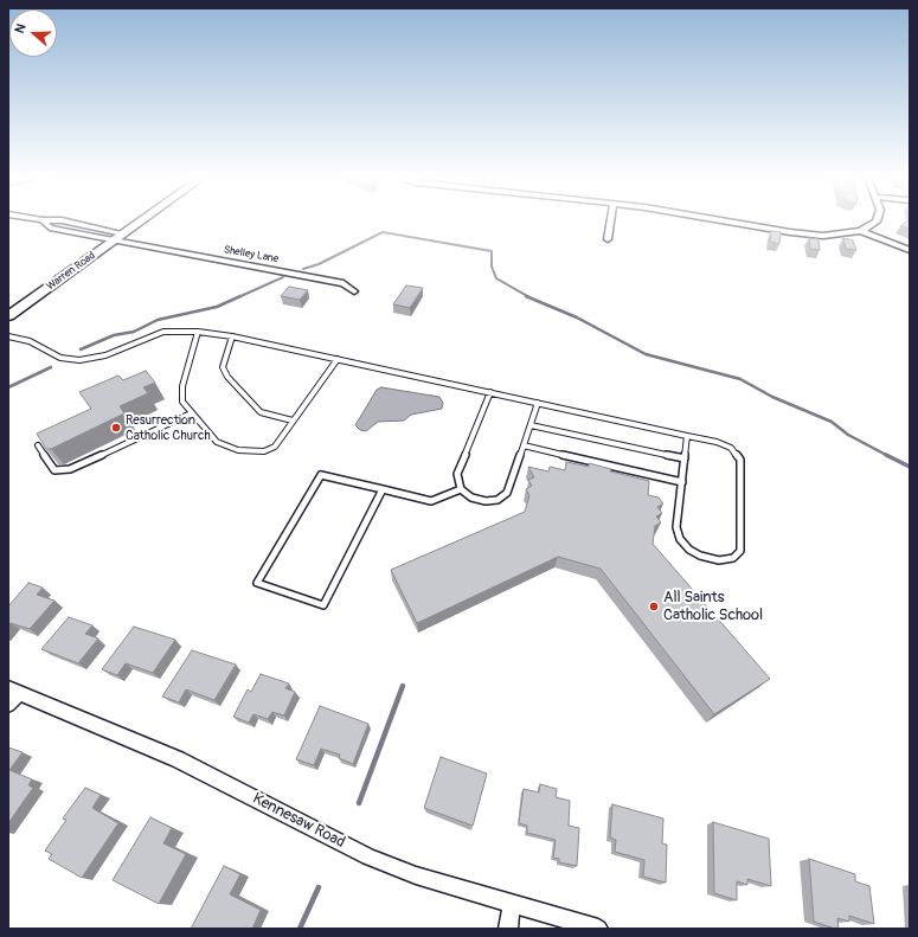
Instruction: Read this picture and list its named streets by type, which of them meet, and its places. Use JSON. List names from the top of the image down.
{
  "streets": {
    "street": ["Shelley Lane", "Warren Road", "Kennesaw Road"]
  },
  "crossings": [
    ["Shelley Lane", "Warren Road"]
  ],
  "places": ["Resurrection Catholic Church", "All Saints Catholic School"],
  "north": "left"
}
